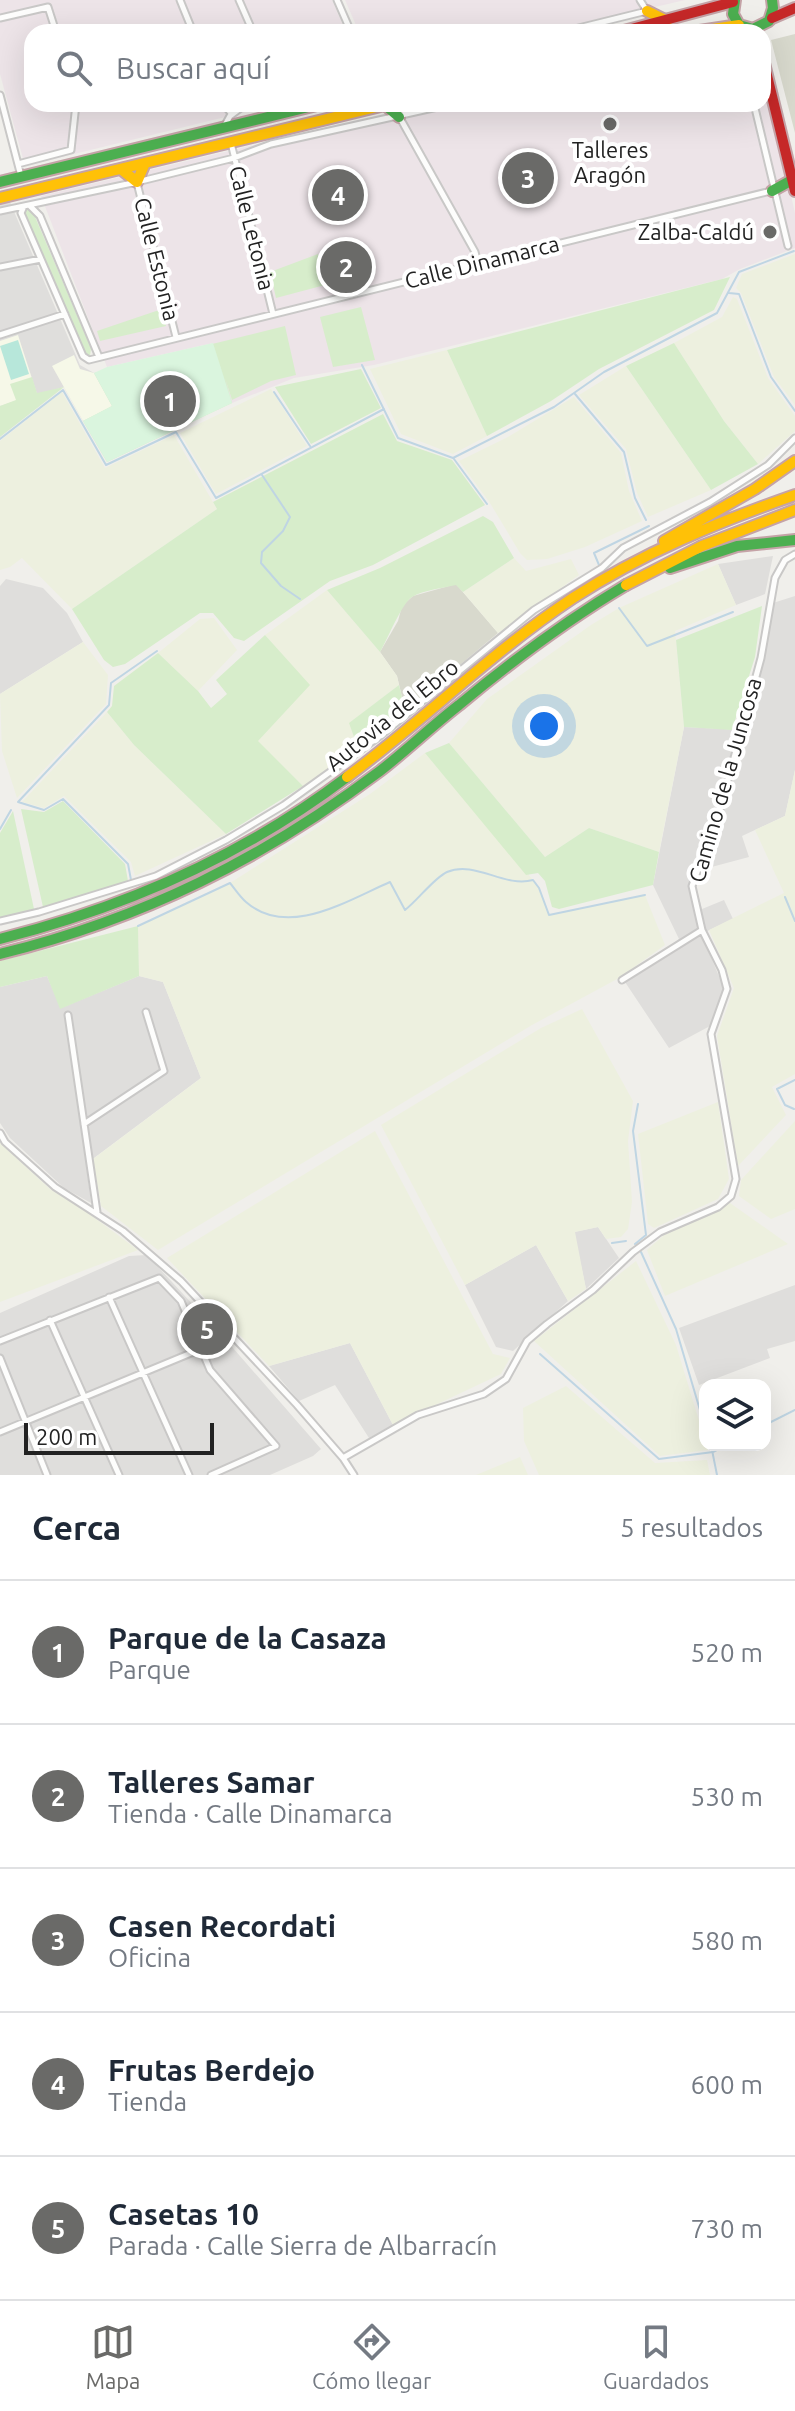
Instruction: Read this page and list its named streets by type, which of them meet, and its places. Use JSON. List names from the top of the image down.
{
  "streets": {
    "highway": ["Autovía del Ebro"],
    "street": [
      "Calle Letonia",
      "Calle Estonia",
      "Calle Dinamarca",
      "Camino de la Juncosa"
    ]
  },
  "crossings": [
    ["Calle Letonia", "Calle Dinamarca"],
    ["Calle Estonia", "Calle Dinamarca"]
  ],
  "places": ["Talleres Aragón", "Zalba-Caldú"],
  "scale_bar": "200 m",
  "page": {
    "search": "Buscar aquí",
    "pins": [
      "3",
      "4",
      "2",
      "1",
      "5"
    ],
    "scale": "200 m",
    "heading": ["Cerca", "5 resultados"],
    "list": [
      {
        "mark": "1",
        "name": "Parque de la Casaza",
        "note": "Parque",
        "value": "520 m"
      },
      {
        "mark": "2",
        "name": "Talleres Samar",
        "note": "Tienda · Calle Dinamarca",
        "value": "530 m"
      },
      {
        "mark": "3",
        "name": "Casen Recordati",
        "note": "Oficina",
        "value": "580 m"
      },
      {
        "mark": "4",
        "name": "Frutas Berdejo",
        "note": "Tienda",
        "value": "600 m"
      },
      {
        "mark": "5",
        "name": "Casetas 10",
        "note": "Parada · Calle Sierra de Albarracín",
        "value": "730 m"
      }
    ],
    "nav": ["Mapa", "Cómo llegar", "Guardados"]
  }
}
